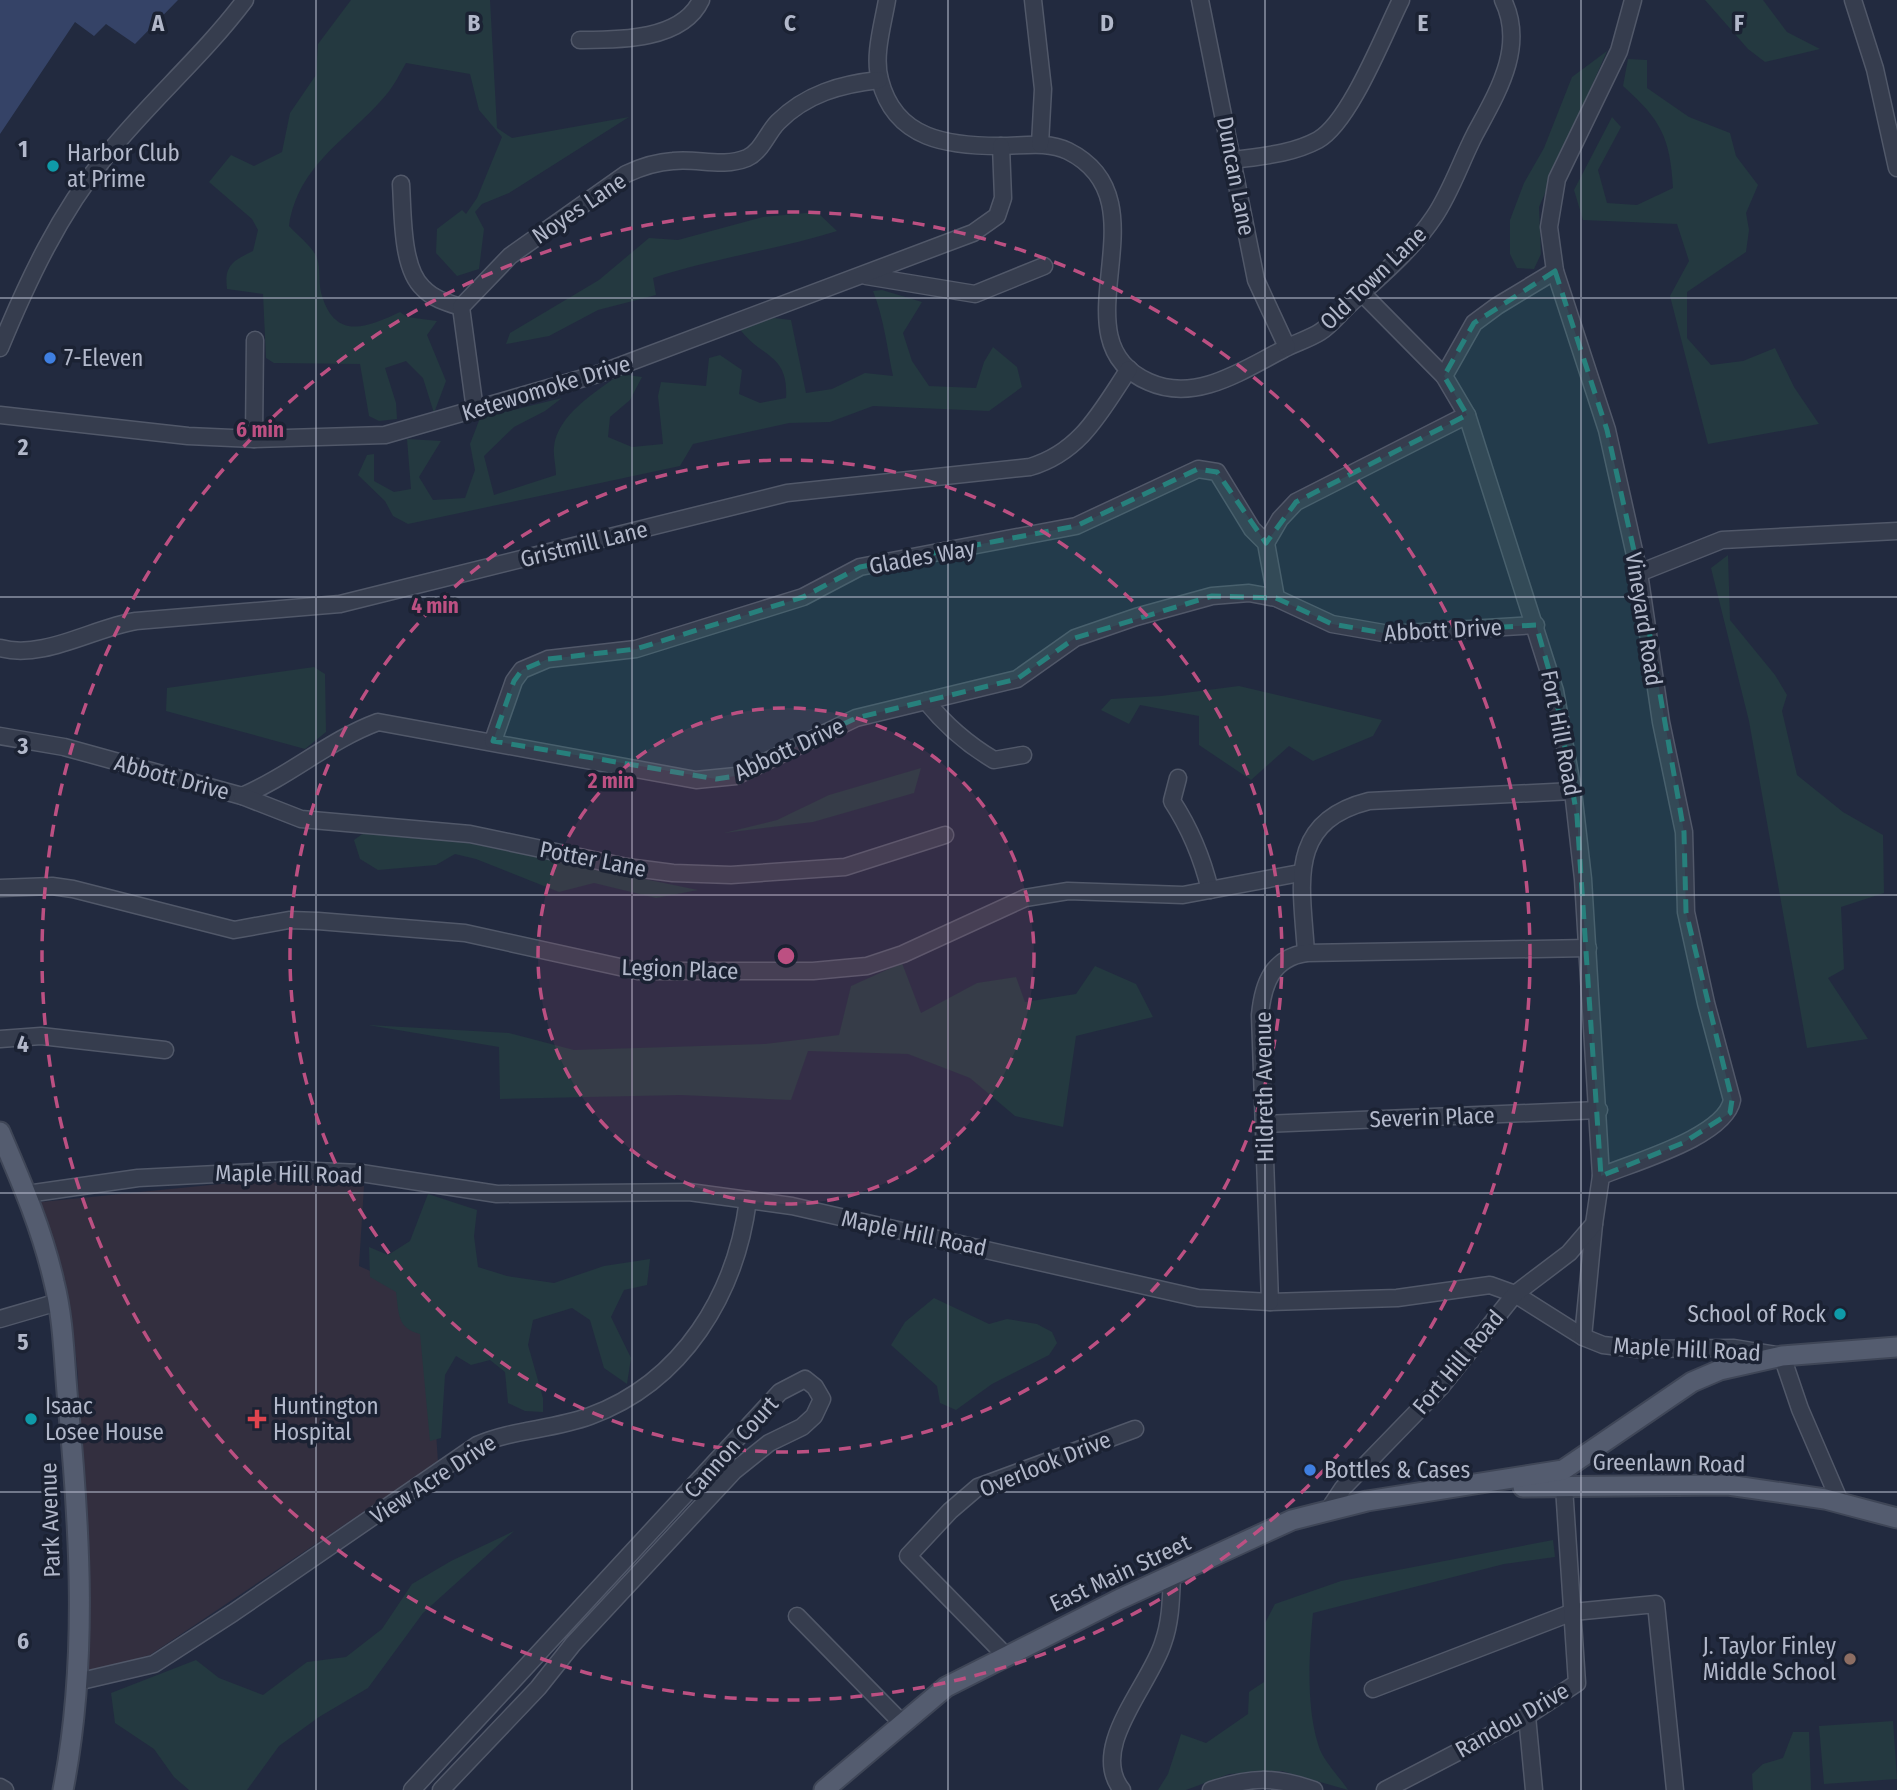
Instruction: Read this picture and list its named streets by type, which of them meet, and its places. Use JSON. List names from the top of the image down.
{
  "streets": {
    "main road": ["Greenlawn Road", "Park Avenue", "East Main Street"],
    "street": [
      "Duncan Lane",
      "Noyes Lane",
      "Old Town Lane",
      "Ketewomoke Drive",
      "Gristmill Lane",
      "Glades Way",
      "Vineyard Road",
      "Abbott Drive",
      "Fort Hill Road",
      "Potter Lane",
      "Legion Place",
      "Hildreth Avenue",
      "Severin Place",
      "Maple Hill Road",
      "Cannon Court",
      "Overlook Drive",
      "View Acre Drive",
      "Randou Drive"
    ]
  },
  "crossings": [
    ["Duncan Lane", "Old Town Lane"],
    ["Old Town Lane", "Gristmill Lane"],
    ["Old Town Lane", "Fort Hill Road"],
    ["Glades Way", "Abbott Drive"],
    ["Vineyard Road", "Fort Hill Road"],
    ["Abbott Drive", "Fort Hill Road"],
    ["Abbott Drive", "Potter Lane"],
    ["Fort Hill Road", "Severin Place"],
    ["Fort Hill Road", "Maple Hill Road"],
    ["Fort Hill Road", "East Main Street"],
    ["Hildreth Avenue", "Severin Place"],
    ["Hildreth Avenue", "Maple Hill Road"],
    ["Maple Hill Road", "View Acre Drive"],
    ["Maple Hill Road", "Park Avenue"],
    ["Maple Hill Road", "East Main Street"],
    ["Greenlawn Road", "East Main Street"],
    ["Greenlawn Road", "Randou Drive"],
    ["Overlook Drive", "East Main Street"],
    ["View Acre Drive", "Park Avenue"],
    ["East Main Street", "Randou Drive"]
  ],
  "places": {
    "other": [
      "Harbor Club at Prime",
      "7-Eleven",
      "School of Rock",
      "Isaac Losee House",
      "Bottles & Cases",
      "J. Taylor Finley Middle School"
    ],
    "health": ["Huntington Hospital"]
  },
  "grid": {
    "columns": [
      "A",
      "B",
      "C",
      "D",
      "E",
      "F"
    ],
    "rows": [
      "1",
      "2",
      "3",
      "4",
      "5",
      "6"
    ]
  },
  "rings": ["6 min", "4 min", "2 min"]
}
